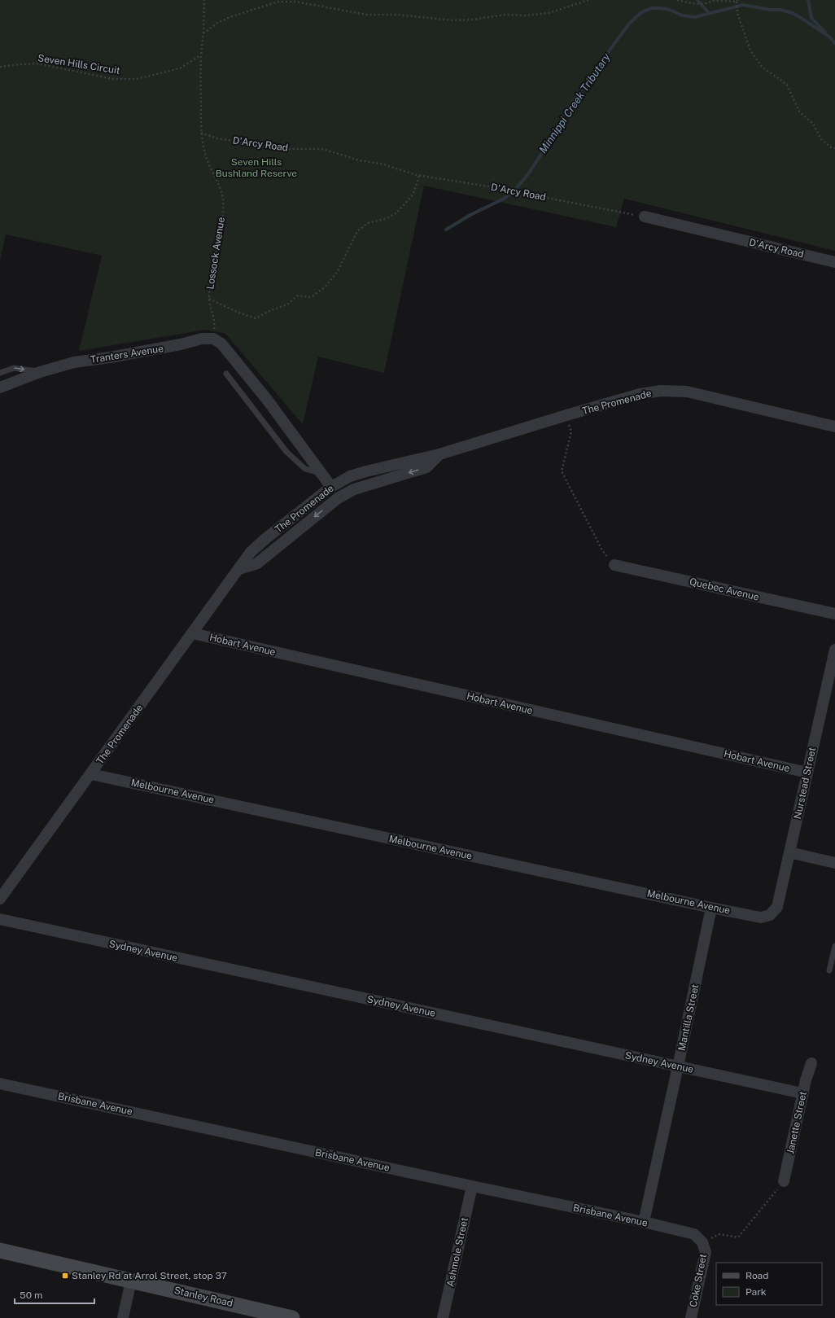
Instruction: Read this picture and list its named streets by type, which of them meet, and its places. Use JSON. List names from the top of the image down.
{
  "streets": {
    "main road": ["Stanley Road"],
    "street": [
      "D'Arcy Road",
      "Tranters Avenue",
      "The Promenade",
      "Quebec Avenue",
      "Hobart Avenue",
      "Nurstead Street",
      "Melbourne Avenue",
      "Sydney Avenue",
      "Mantilla Street",
      "Brisbane Avenue",
      "Janette Street",
      "Ashmole Street",
      "Coke Street"
    ],
    "path": ["Seven Hills Circuit", "Lossock Avenue"]
  },
  "crossings": [
    ["Seven Hills Circuit", "Lossock Avenue"],
    ["D'Arcy Road", "Lossock Avenue"],
    ["Lossock Avenue", "Tranters Avenue"],
    ["The Promenade", "Hobart Avenue"],
    ["The Promenade", "Melbourne Avenue"],
    ["Hobart Avenue", "Nurstead Street"],
    ["Nurstead Street", "Melbourne Avenue"],
    ["Melbourne Avenue", "Mantilla Street"],
    ["Sydney Avenue", "Mantilla Street"],
    ["Sydney Avenue", "Janette Street"],
    ["Mantilla Street", "Brisbane Avenue"],
    ["Brisbane Avenue", "Ashmole Street"],
    ["Brisbane Avenue", "Coke Street"]
  ],
  "water": ["Minnippi Creek Tributary"],
  "parks": ["Seven Hills Bushland Reserve"],
  "places": {
    "transit": ["Stanley Rd at Arrol Street, stop 37"]
  },
  "legend": ["Road", "Park"],
  "scale_bar": "50 m"
}
